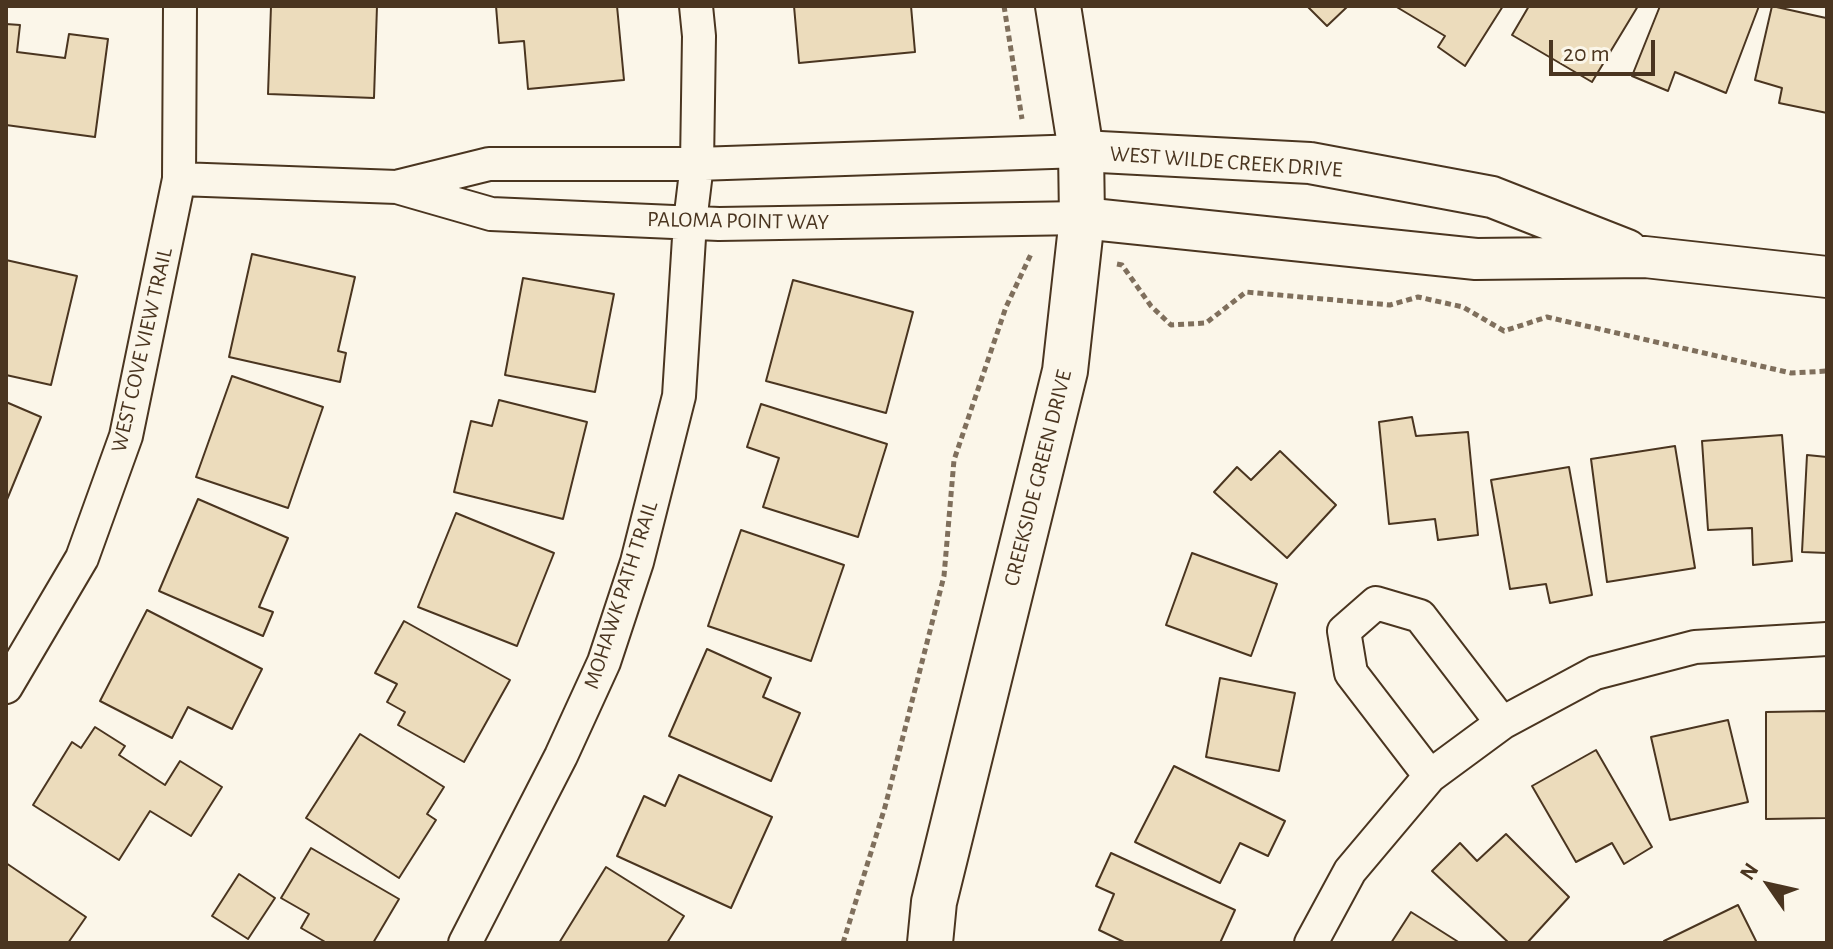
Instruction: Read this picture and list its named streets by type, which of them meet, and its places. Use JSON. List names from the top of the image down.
{
  "streets": {
    "main road": ["CREEKSIDE GREEN DRIVE"],
    "street": [
      "WEST WILDE CREEK DRIVE",
      "PALOMA POINT WAY",
      "WEST COVE VIEW TRAIL",
      "MOHAWK PATH TRAIL"
    ]
  },
  "crossings": [
    ["WEST WILDE CREEK DRIVE", "PALOMA POINT WAY"],
    ["WEST WILDE CREEK DRIVE", "CREEKSIDE GREEN DRIVE"],
    ["PALOMA POINT WAY", "WEST COVE VIEW TRAIL"],
    ["PALOMA POINT WAY", "CREEKSIDE GREEN DRIVE"],
    ["PALOMA POINT WAY", "MOHAWK PATH TRAIL"]
  ],
  "scale_bar": "20 m",
  "north": "top left"
}
